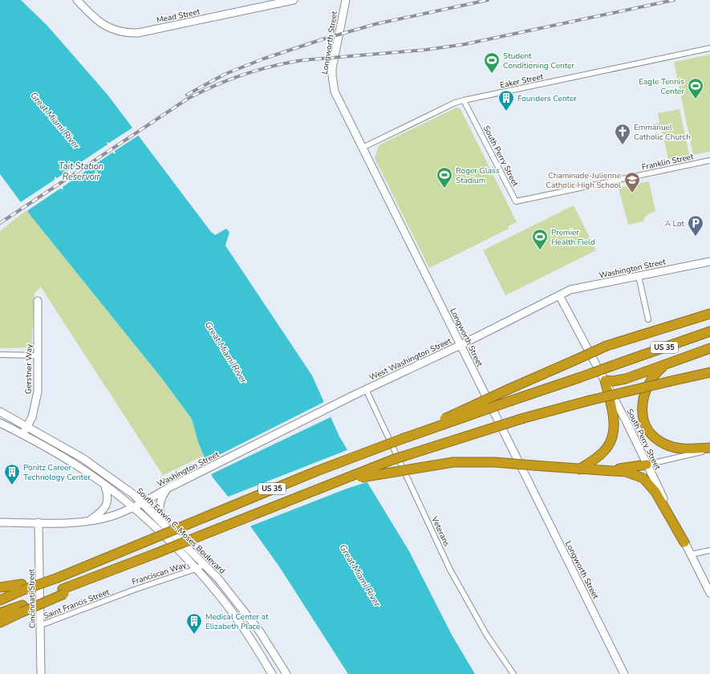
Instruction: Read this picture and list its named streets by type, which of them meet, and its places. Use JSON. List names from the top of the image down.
{
  "streets": {
    "highway": ["US 35"],
    "street": [
      "Mead Street",
      "Longworth Street",
      "Eaker Street",
      "South Perry Street",
      "Franklin Street",
      "Washington Street",
      "West Washington Street",
      "Gerstner Way",
      "South Edwin C. Moses Boulevard",
      "Veterans",
      "Franciscan Way",
      "Cincinnati Street",
      "Saint Francis Street"
    ]
  },
  "crossings": [
    ["Longworth Street", "Eaker Street"],
    ["Longworth Street", "West Washington Street"],
    ["Eaker Street", "South Perry Street"],
    ["South Perry Street", "Franklin Street"],
    ["South Perry Street", "Washington Street"],
    ["South Perry Street", "West Washington Street"],
    ["Washington Street", "West Washington Street"],
    ["Washington Street", "South Edwin C. Moses Boulevard"],
    ["Washington Street", "Cincinnati Street"],
    ["West Washington Street", "Veterans"],
    ["Gerstner Way", "South Edwin C. Moses Boulevard"],
    ["South Edwin C. Moses Boulevard", "Franciscan Way"],
    ["Franciscan Way", "Saint Francis Street"],
    ["Cincinnati Street", "Saint Francis Street"]
  ],
  "water": ["Great Miami River", "Tait Station Reservoir"],
  "places": {
    "sports": [
      "Student Conditioning Center",
      "Eagle Tennis Center",
      "Roger Glass Stadium",
      "Premier Health Field"
    ],
    "building": ["Founders Center", "Ponitz Career Technology Center", "Medical Center at Elizabeth Place"],
    "church": ["Emmanuel Catholic Church"],
    "school or university": ["Chaminade-Julienne Catholic High School"],
    "parking": ["A Lot"]
  }
}
